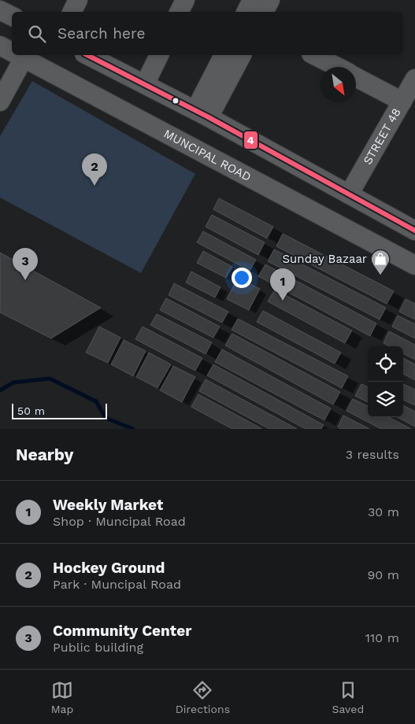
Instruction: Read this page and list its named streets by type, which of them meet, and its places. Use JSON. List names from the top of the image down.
{
  "streets": {
    "street": ["STREET 48", "MUNCIPAL ROAD"]
  },
  "places": {
    "shop": ["Sunday Bazaar"]
  },
  "lines": ["transit line 4"],
  "scale_bar": "50 m",
  "north": "bottom right",
  "page": {
    "search": "Search here",
    "pins": ["2", "3", "1"],
    "scale": "50 m",
    "heading": ["Nearby", "3 results"],
    "list": [
      {
        "mark": "1",
        "name": "Weekly Market",
        "note": "Shop · Muncipal Road",
        "value": "30 m"
      },
      {
        "mark": "2",
        "name": "Hockey Ground",
        "note": "Park · Muncipal Road",
        "value": "90 m"
      },
      {
        "mark": "3",
        "name": "Community Center",
        "note": "Public building",
        "value": "110 m"
      }
    ],
    "nav": ["Map", "Directions", "Saved"]
  }
}
